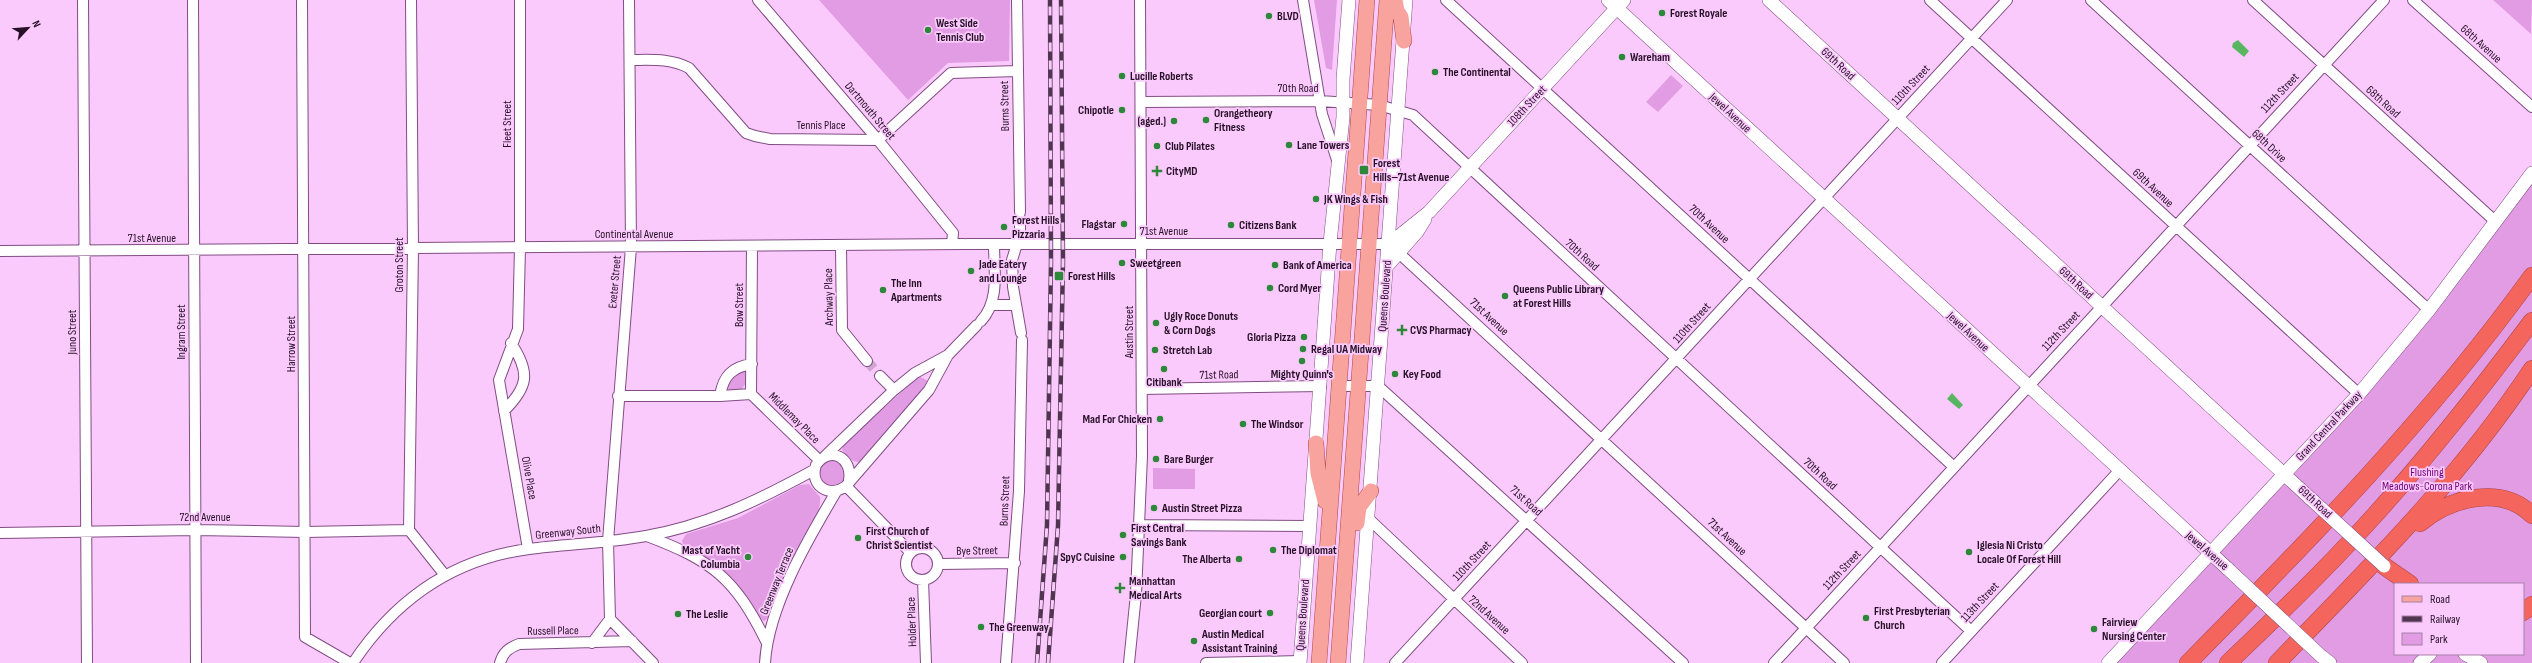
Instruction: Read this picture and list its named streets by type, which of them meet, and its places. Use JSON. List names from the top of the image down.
{
  "streets": {
    "main road": ["Queens Boulevard"],
    "street": [
      "68th Avenue",
      "69th Road",
      "110th Street",
      "70th Road",
      "112th Street",
      "68th Road",
      "Burns Street",
      "108th Street",
      "Dartmouth Street",
      "Jewel Avenue",
      "Fleet Street",
      "Tennis Place",
      "68th Drive",
      "69th Avenue",
      "70th Avenue",
      "71st Avenue",
      "Continental Avenue",
      "Groton Street",
      "Exeter Street",
      "Archway Place",
      "Bow Street",
      "Juno Street",
      "Ingram Street",
      "Austin Street",
      "Harrow Street",
      "71st Road",
      "Middlemay Place",
      "Grand Central Parkway",
      "Olive Place",
      "72nd Avenue",
      "Greenway South",
      "Bye Street",
      "Greenway Terrace",
      "113th Street",
      "Holder Place",
      "Russell Place"
    ]
  },
  "crossings": [
    ["69th Road", "110th Street"],
    ["69th Road", "112th Street"],
    ["69th Road", "Grand Central Parkway"],
    ["110th Street", "70th Road"],
    ["110th Street", "Jewel Avenue"],
    ["110th Street", "69th Avenue"],
    ["110th Street", "70th Avenue"],
    ["110th Street", "71st Avenue"],
    ["110th Street", "71st Road"],
    ["110th Street", "72nd Avenue"],
    ["70th Road", "112th Street"],
    ["70th Road", "108th Street"],
    ["70th Road", "Queens Boulevard"],
    ["70th Road", "Austin Street"],
    ["70th Road", "113th Street"],
    ["112th Street", "68th Road"],
    ["112th Street", "Jewel Avenue"],
    ["112th Street", "68th Drive"],
    ["112th Street", "69th Avenue"],
    ["112th Street", "70th Avenue"],
    ["112th Street", "71st Avenue"],
    ["68th Road", "Grand Central Parkway"],
    ["Burns Street", "71st Avenue"],
    ["Burns Street", "Bye Street"],
    ["108th Street", "Jewel Avenue"],
    ["108th Street", "70th Avenue"],
    ["108th Street", "71st Avenue"],
    ["108th Street", "Queens Boulevard"],
    ["Dartmouth Street", "Tennis Place"],
    ["Dartmouth Street", "Continental Avenue"],
    ["Jewel Avenue", "Grand Central Parkway"],
    ["Jewel Avenue", "113th Street"],
    ["Fleet Street", "Continental Avenue"],
    ["Fleet Street", "Olive Place"],
    ["Tennis Place", "Exeter Street"],
    ["68th Drive", "Grand Central Parkway"],
    ["69th Avenue", "Grand Central Parkway"],
    ["71st Avenue", "Continental Avenue"],
    ["71st Avenue", "Queens Boulevard"],
    ["71st Avenue", "Juno Street"],
    ["71st Avenue", "Ingram Street"],
    ["71st Avenue", "Austin Street"],
    ["71st Avenue", "Harrow Street"],
    ["Continental Avenue", "Groton Street"],
    ["Continental Avenue", "Exeter Street"],
    ["Continental Avenue", "Archway Place"],
    ["Continental Avenue", "Bow Street"],
    ["Continental Avenue", "Harrow Street"],
    ["Continental Avenue", "Olive Place"],
    ["Groton Street", "72nd Avenue"],
    ["Exeter Street", "Greenway South"],
    ["Queens Boulevard", "71st Road"],
    ["Queens Boulevard", "72nd Avenue"],
    ["Bow Street", "Middlemay Place"],
    ["Juno Street", "72nd Avenue"],
    ["Ingram Street", "72nd Avenue"],
    ["Austin Street", "71st Road"],
    ["Harrow Street", "72nd Avenue"],
    ["Middlemay Place", "Greenway South"],
    ["Middlemay Place", "Greenway Terrace"],
    ["Olive Place", "Greenway South"],
    ["Greenway South", "Greenway Terrace"],
    ["Bye Street", "Holder Place"]
  ],
  "parks": ["Flushing Meadows-Corona Park"],
  "places": {
    "other": [
      "Forest Royale",
      "BLVD",
      "West Side Tennis Club",
      "Wareham",
      "The Continental",
      "Lucille Roberts",
      "Chipotle",
      "Orangetheory Fitness",
      "(aged.)",
      "Lane Towers",
      "Club Pilates",
      "JK Wings & Fish",
      "Flagstar",
      "Citizens Bank",
      "Forest Hills Pizzaria",
      "Sweetgreen",
      "Bank of America",
      "Jade Eatery and Lounge",
      "Cord Myer",
      "The Inn Apartments",
      "Queens Public Library at Forest Hills",
      "Ugly Roce Donuts & Corn Dogs",
      "Gloria Pizza",
      "Regal UA Midway",
      "Stretch Lab",
      "Mighty Quinn's",
      "Citibank",
      "Key Food",
      "Mad For Chicken",
      "The Windsor",
      "Bare Burger",
      "Austin Street Pizza",
      "First Central Savings Bank",
      "First Church of Christ Scientist",
      "The Diplomat",
      "Iglesia Ni Cristo Locale Of Forest Hill",
      "Mast of Yacht Columbia",
      "SpyC Cuisine",
      "The Alberta",
      "Georgian court",
      "The Leslie",
      "First Presbyterian Church",
      "The Greenway",
      "Fairview Nursing Center",
      "Austin Medical Assistant Training"
    ],
    "transit": ["Forest Hills–71st Avenue", "Forest Hills"],
    "health": ["CityMD", "CVS Pharmacy", "Manhattan Medical Arts"]
  },
  "legend": ["Road", "Railway", "Park"],
  "north": "top right"
}
